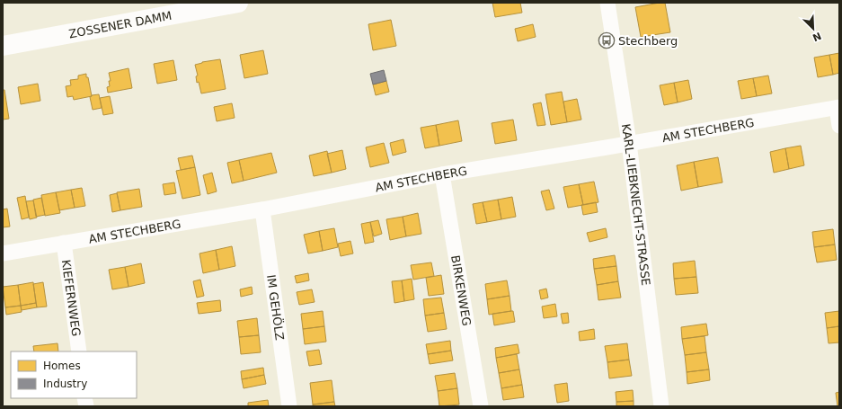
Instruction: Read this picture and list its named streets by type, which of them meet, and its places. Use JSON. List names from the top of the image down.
{
  "streets": {
    "main road": ["ZOSSENER DAMM"],
    "street": [
      "AM STECHBERG",
      "KARL-LIEBKNECHT-STRASSE",
      "BIRKENWEG",
      "KIEFERNWEG",
      "IM GEHÖLZ"
    ]
  },
  "crossings": [
    ["AM STECHBERG", "KARL-LIEBKNECHT-STRASSE"],
    ["AM STECHBERG", "BIRKENWEG"],
    ["AM STECHBERG", "KIEFERNWEG"],
    ["AM STECHBERG", "IM GEHÖLZ"]
  ],
  "places": {
    "bus stop": ["Stechberg"]
  },
  "legend": ["Homes", "Industry"],
  "north": "bottom right"
}
